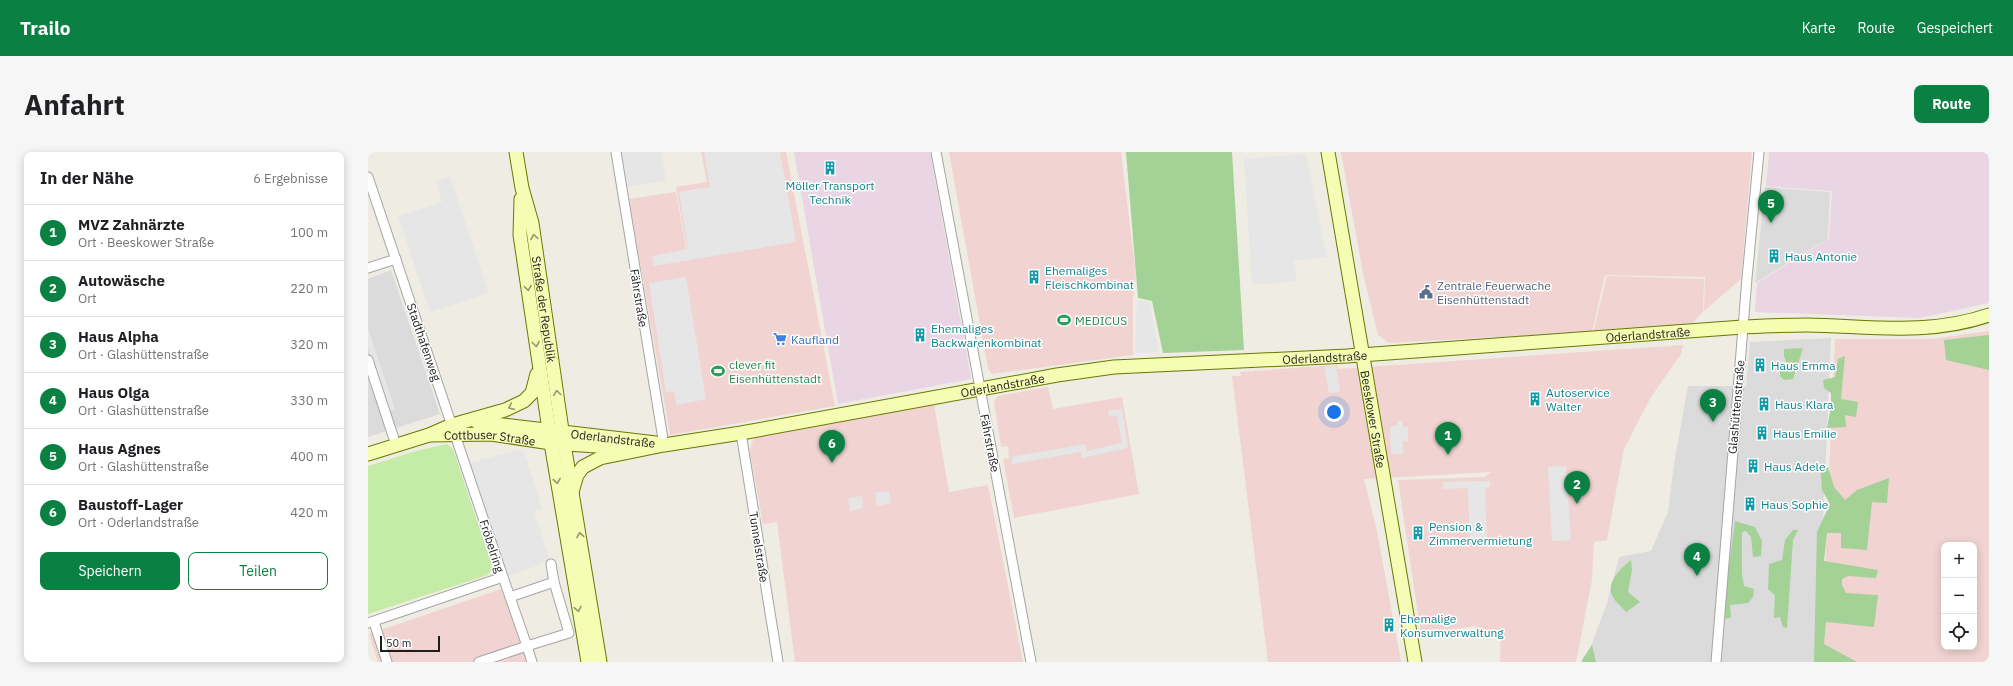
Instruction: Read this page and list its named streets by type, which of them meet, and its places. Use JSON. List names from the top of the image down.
{
  "streets": {
    "street": [
      "Fährstraße",
      "Straße der Republik",
      "Oderlandstraße",
      "Stadthafenweg",
      "Glashüttenstraße",
      "Beeskower Straße",
      "Cottbuser Straße",
      "Fröbelring",
      "Tunnelstraße"
    ]
  },
  "crossings": [
    ["Fährstraße", "Oderlandstraße"],
    ["Straße der Republik", "Oderlandstraße"],
    ["Straße der Republik", "Cottbuser Straße"],
    ["Oderlandstraße", "Glashüttenstraße"],
    ["Oderlandstraße", "Beeskower Straße"],
    ["Oderlandstraße", "Tunnelstraße"],
    ["Stadthafenweg", "Cottbuser Straße"],
    ["Stadthafenweg", "Fröbelring"],
    ["Cottbuser Straße", "Fröbelring"]
  ],
  "places": {
    "building": [
      "Möller Transport Technik",
      "Haus Antonie",
      "Ehemaliges Fleischkombinat",
      "Ehemaliges Backwarenkombinat",
      "Haus Emma",
      "Autoservice Walter",
      "Haus Klara",
      "Haus Emilie",
      "Haus Adele",
      "Haus Sophie",
      "Pension & Zimmervermietung",
      "Ehemalige Konsumverwaltung"
    ],
    "public building": ["Zentrale Feuerwache Eisenhüttenstadt"],
    "sports": ["MEDICUS", "clever fit Eisenhüttenstadt"],
    "supermarket": ["Kaufland"]
  },
  "scale_bar": "50 m",
  "page": {
    "header": "Trailo",
    "nav": ["Karte", "Route", "Gespeichert"],
    "buttons": [
      "Route",
      ["Speichern", "Teilen"]
    ],
    "title": "Anfahrt",
    "heading": ["In der Nähe", "6 Ergebnisse"],
    "pins": [
      "5",
      "3",
      "1",
      "6",
      "2",
      "4"
    ],
    "list": [
      {
        "mark": "1",
        "name": "MVZ Zahnärzte",
        "note": "Ort · Beeskower Straße",
        "value": "100 m"
      },
      {
        "mark": "2",
        "name": "Autowäsche",
        "note": "Ort",
        "value": "220 m"
      },
      {
        "mark": "3",
        "name": "Haus Alpha",
        "note": "Ort · Glashüttenstraße",
        "value": "320 m"
      },
      {
        "mark": "4",
        "name": "Haus Olga",
        "note": "Ort · Glashüttenstraße",
        "value": "330 m"
      },
      {
        "mark": "5",
        "name": "Haus Agnes",
        "note": "Ort · Glashüttenstraße",
        "value": "400 m"
      },
      {
        "mark": "6",
        "name": "Baustoff-Lager",
        "note": "Ort · Oderlandstraße",
        "value": "420 m"
      }
    ],
    "map_buttons": ["+", "−"],
    "scale": "50 m"
  }
}
